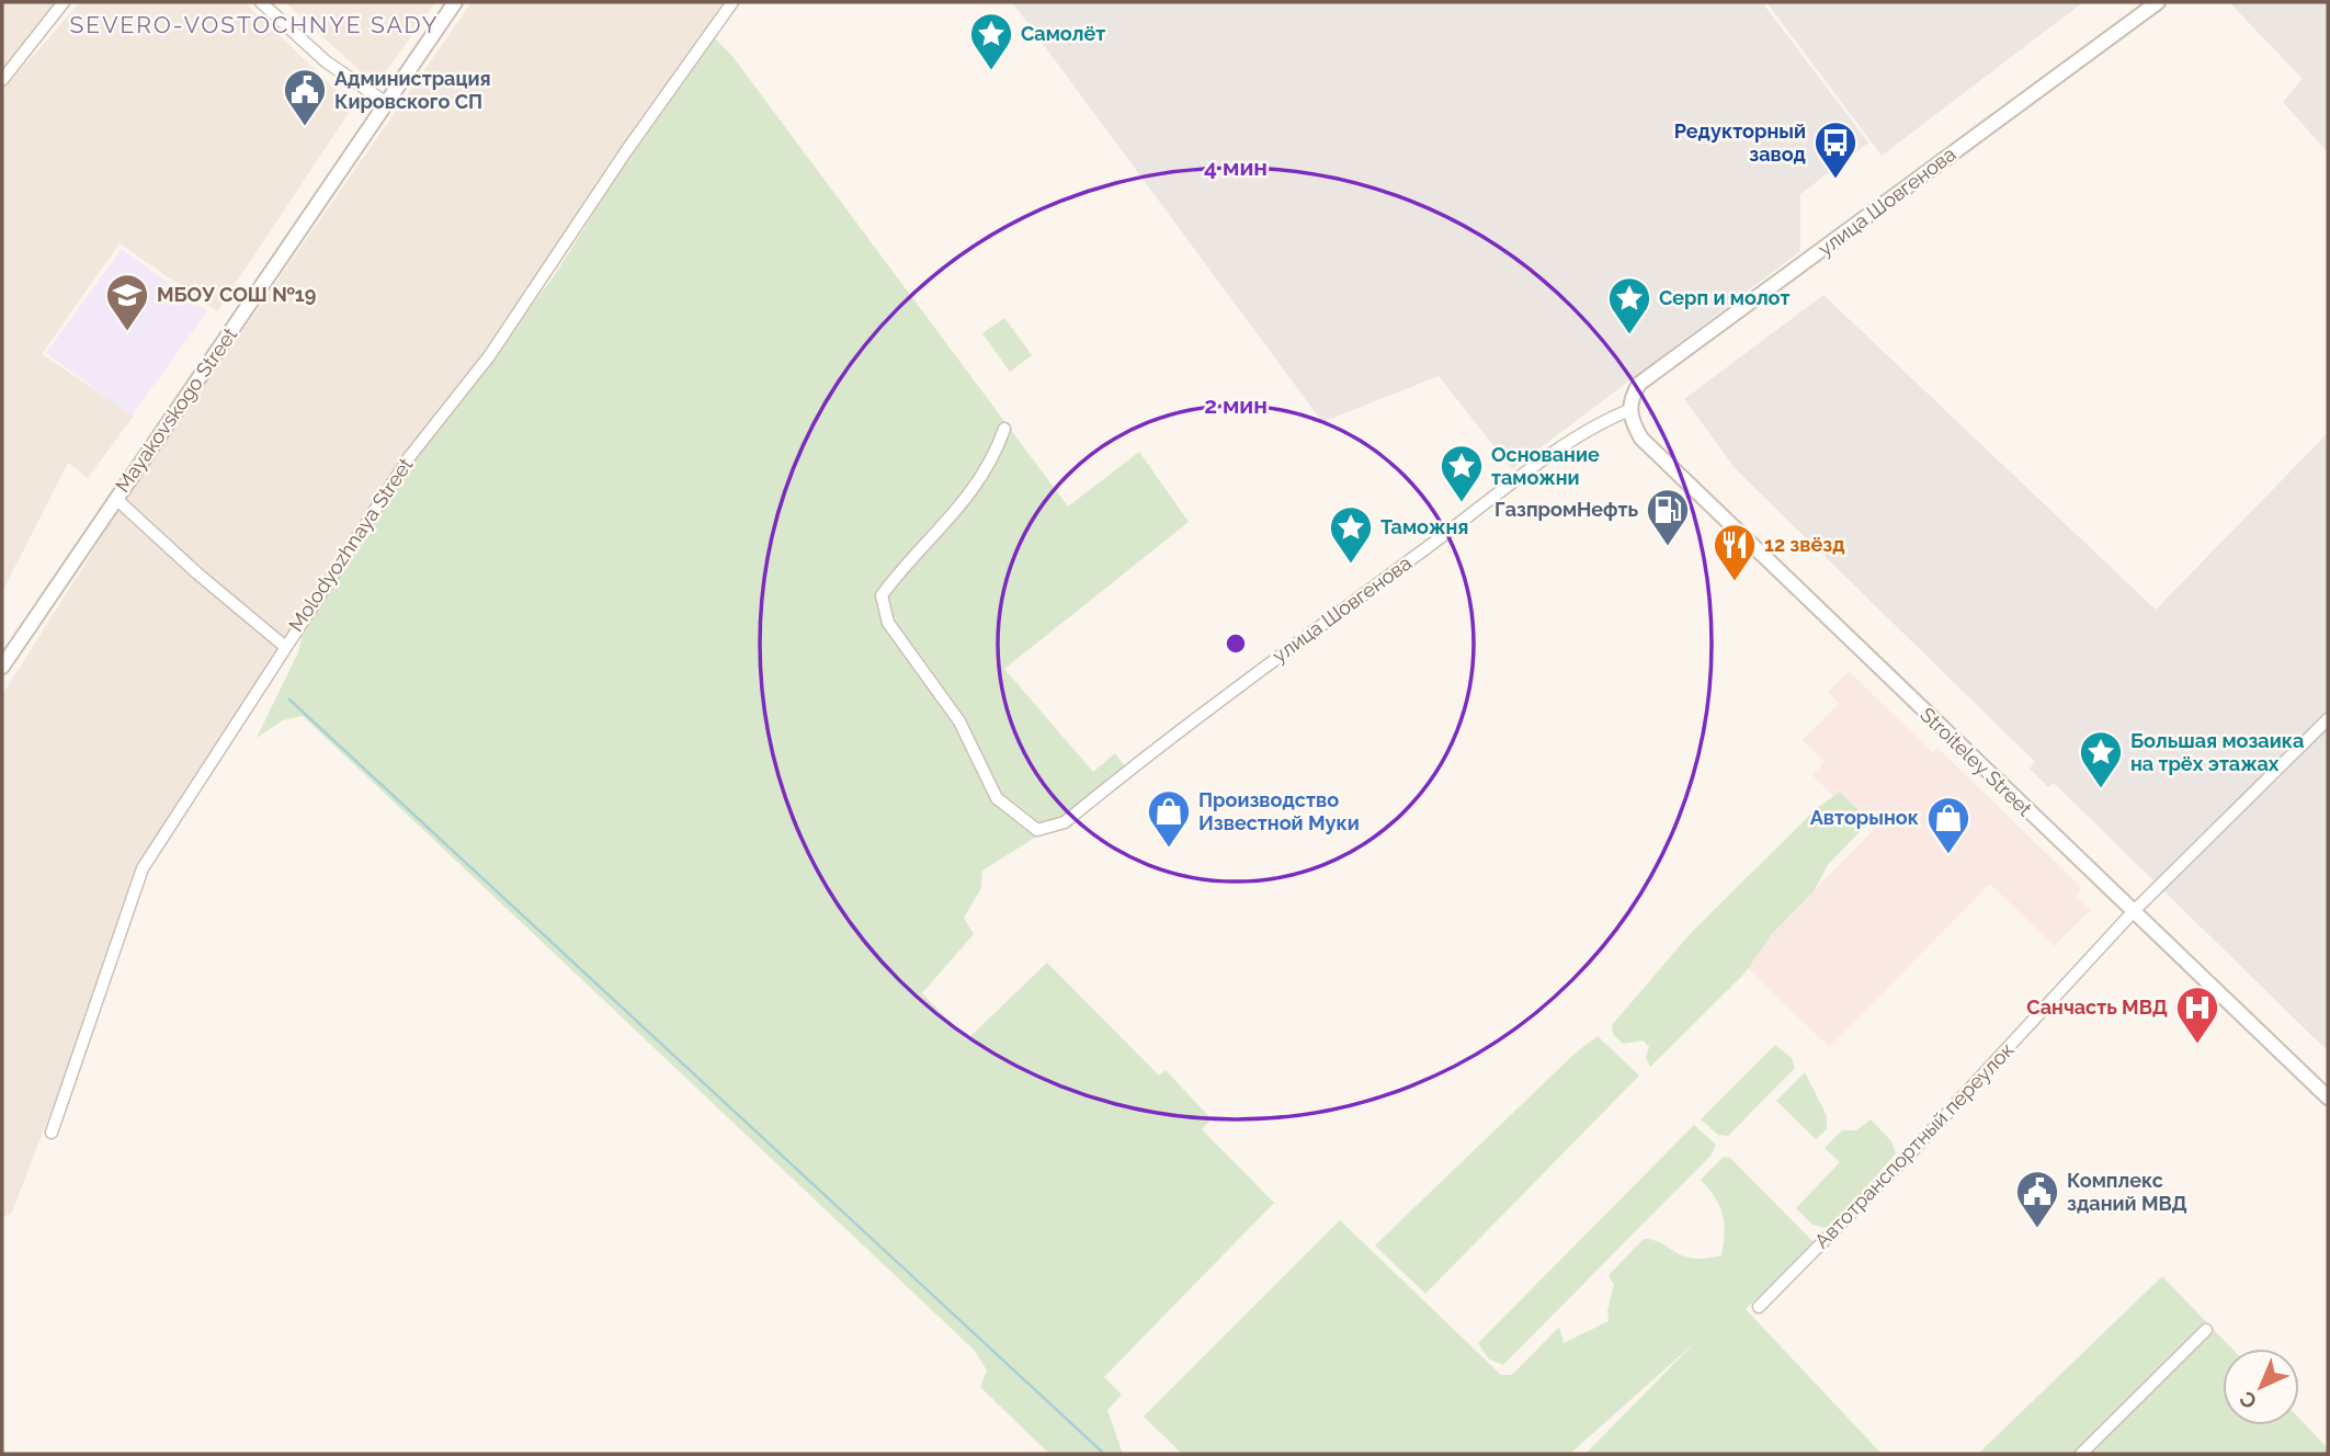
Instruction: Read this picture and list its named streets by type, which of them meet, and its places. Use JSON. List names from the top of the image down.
{
  "streets": {
    "street": [
      "улица Шовгенова",
      "Mayakovskogo Street",
      "Molodyozhnaya Street",
      "Stroiteley Street",
      "Автотранспортный переулок"
    ]
  },
  "crossings": [
    ["улица Шовгенова", "Stroiteley Street"],
    ["Stroiteley Street", "Автотранспортный переулок"]
  ],
  "districts": ["SEVERO-VOSTOCHNYE SADY"],
  "places": {
    "place": [
      "Самолёт",
      "Серп и молот",
      "Основание таможни",
      "Таможня",
      "Большая мозаика на трёх этажах"
    ],
    "public building": ["Администрация Кировского СП", "Комплекс зданий МВД"],
    "bus stop": ["Редукторный завод"],
    "school or university": ["МБОУ СОШ №19"],
    "fuel station": ["ГазпромНефть"],
    "restaurant": ["12 звёзд"],
    "shop": ["Производство Известной Муки", "Авторынок"],
    "hospital": ["Санчасть МВД"]
  },
  "north": "bottom left",
  "rings": ["4 мин", "2 мин"]
}
